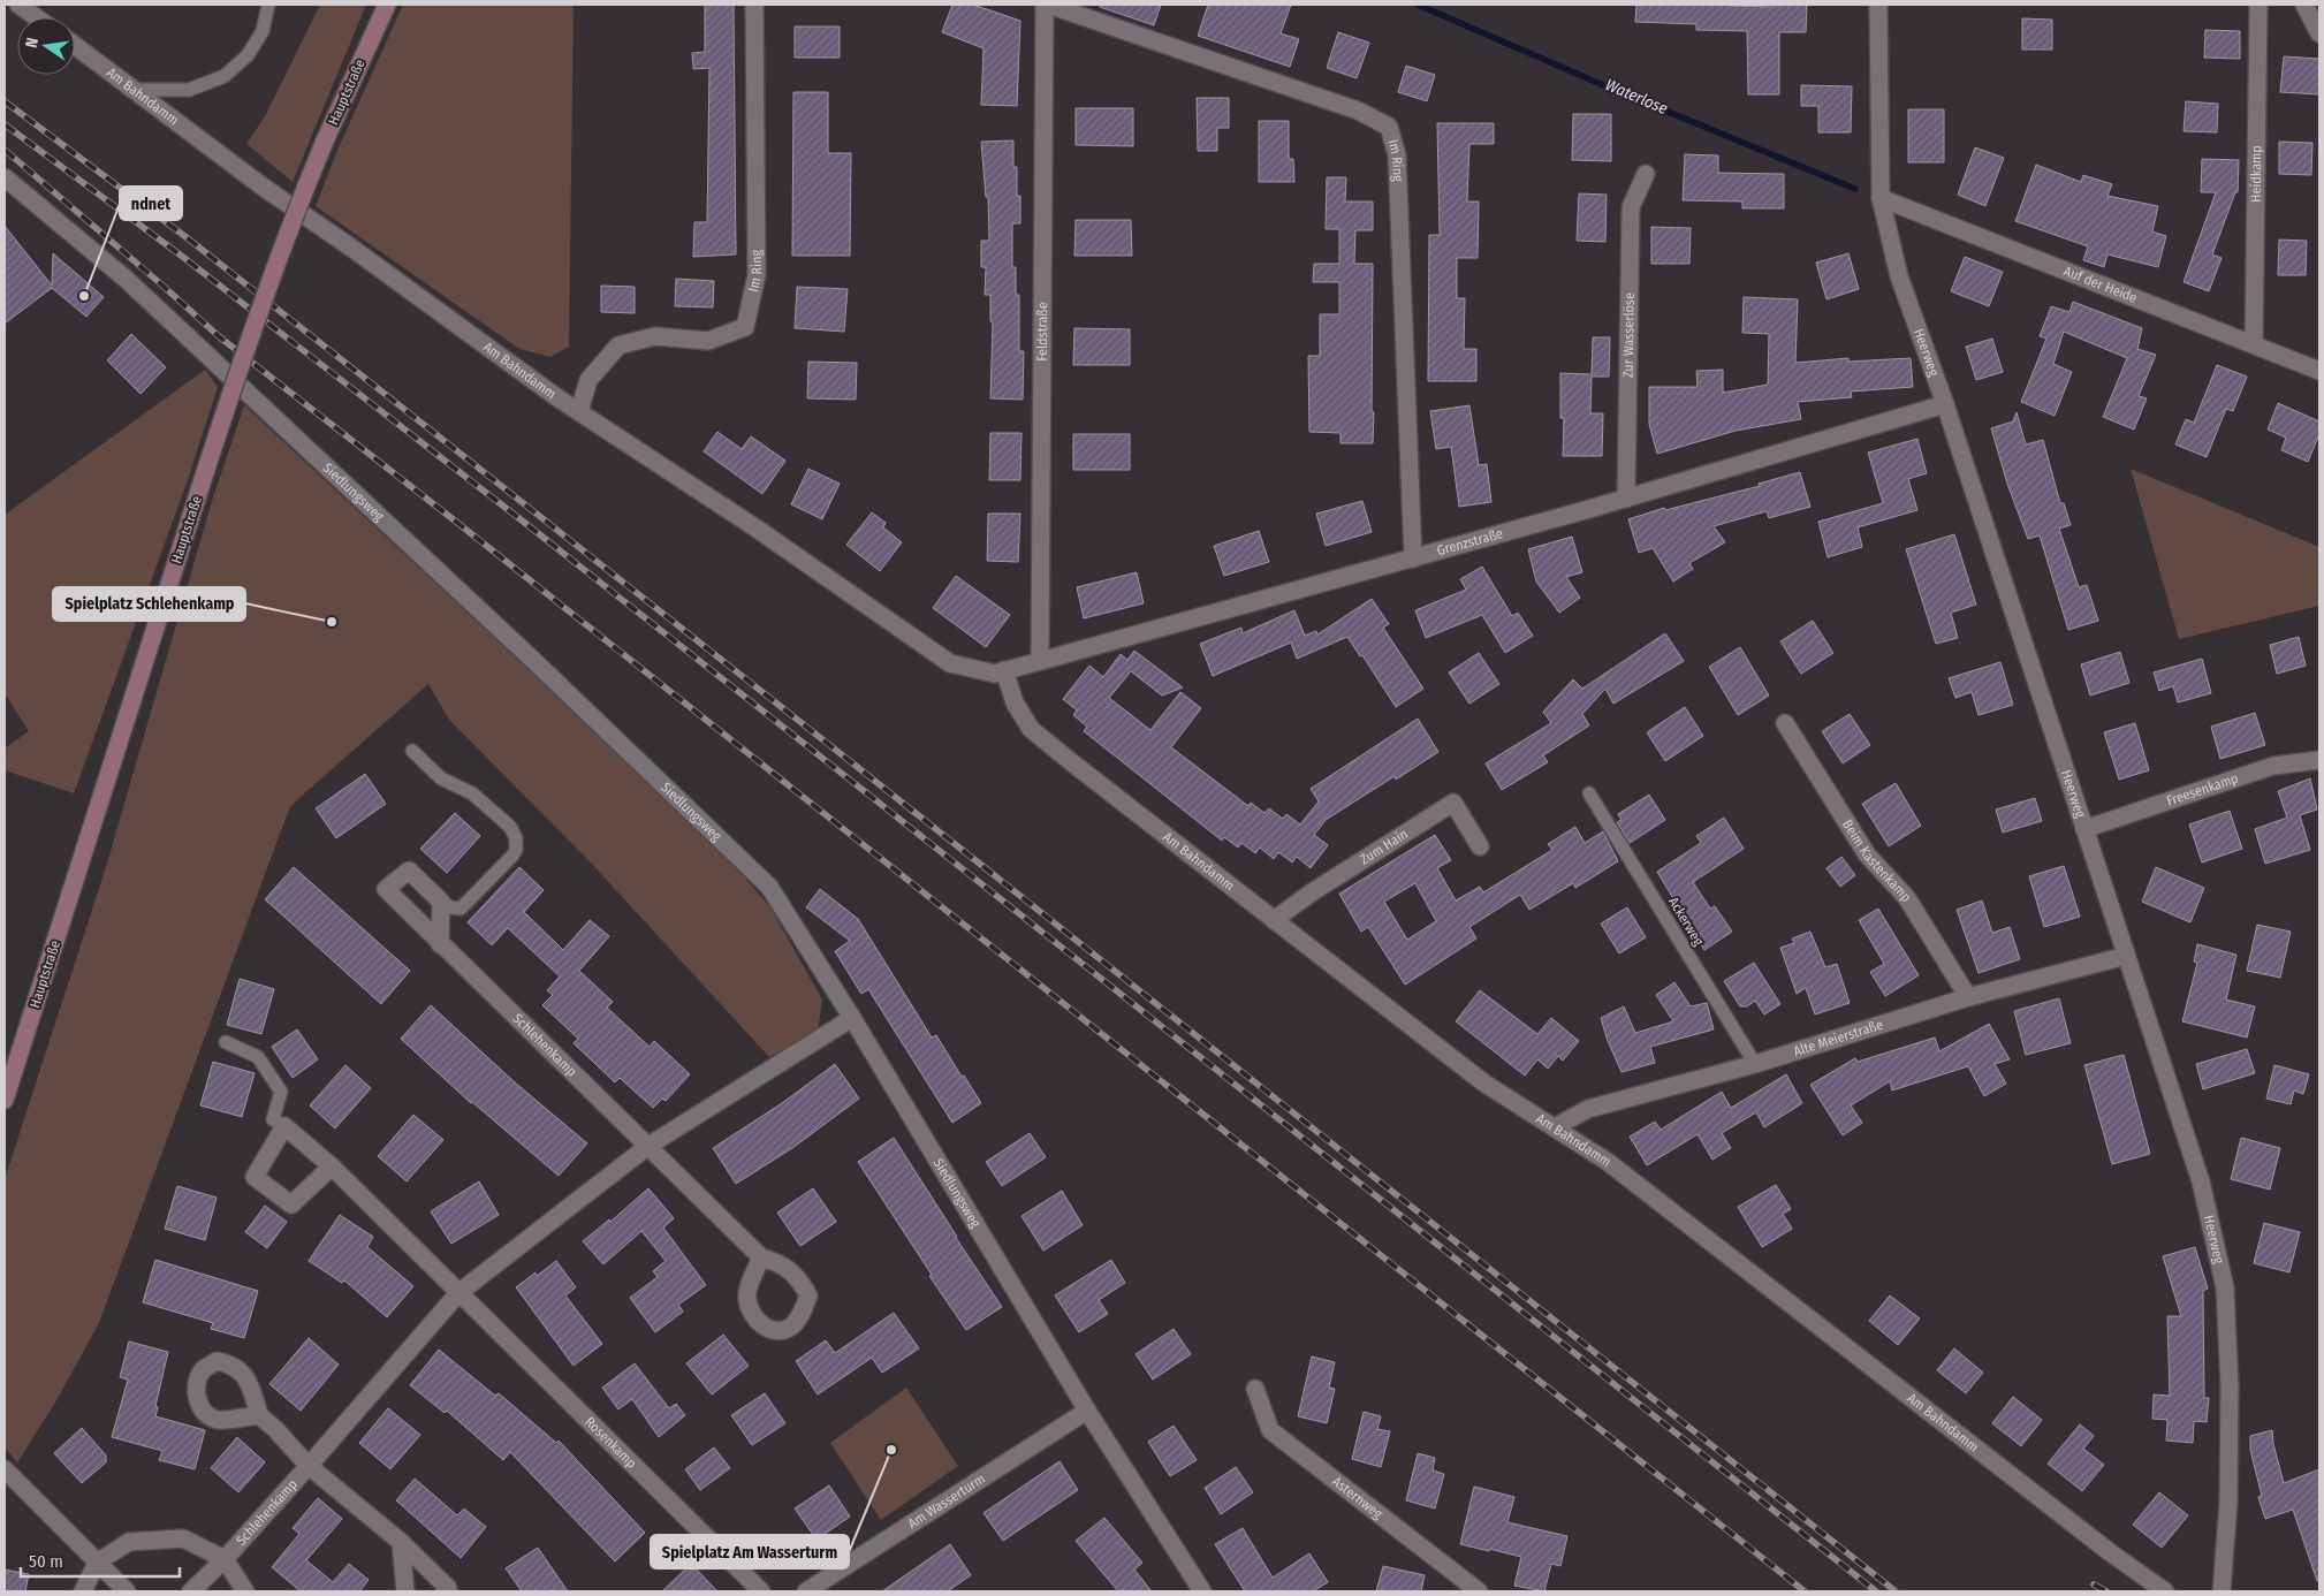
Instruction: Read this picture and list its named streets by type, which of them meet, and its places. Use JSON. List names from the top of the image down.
{
  "streets": {
    "main road": ["Hauptstraße"],
    "street": [
      "Am Bahndamm",
      "Im Ring",
      "Heidkamp",
      "Auf der Heide",
      "Feldstraße",
      "Zur Wasserlöse",
      "Heerweg",
      "Siedlungsweg",
      "Grenzstraße",
      "Freesenkamp",
      "Zum Hain",
      "Beim Kastenkamp",
      "Alte Meierstraße",
      "Schlehenkamp",
      "Rosenkamp",
      "Asternweg",
      "Am Wasserturm"
    ],
    "lane": ["Ackerweg"]
  },
  "crossings": [
    ["Am Bahndamm", "Im Ring"],
    ["Am Bahndamm", "Grenzstraße"],
    ["Am Bahndamm", "Zum Hain"],
    ["Am Bahndamm", "Alte Meierstraße"],
    ["Im Ring", "Feldstraße"],
    ["Im Ring", "Grenzstraße"],
    ["Heidkamp", "Auf der Heide"],
    ["Auf der Heide", "Heerweg"],
    ["Feldstraße", "Grenzstraße"],
    ["Zur Wasserlöse", "Grenzstraße"],
    ["Heerweg", "Grenzstraße"],
    ["Heerweg", "Freesenkamp"],
    ["Heerweg", "Alte Meierstraße"],
    ["Siedlungsweg", "Schlehenkamp"],
    ["Siedlungsweg", "Am Wasserturm"],
    ["Beim Kastenkamp", "Alte Meierstraße"],
    ["Ackerweg", "Alte Meierstraße"],
    ["Schlehenkamp", "Rosenkamp"]
  ],
  "water": ["Waterlose"],
  "places": ["ndnet", "Spielplatz Schlehenkamp", "Spielplatz Am Wasserturm"],
  "scale_bar": "50 m",
  "north": "left"
}
